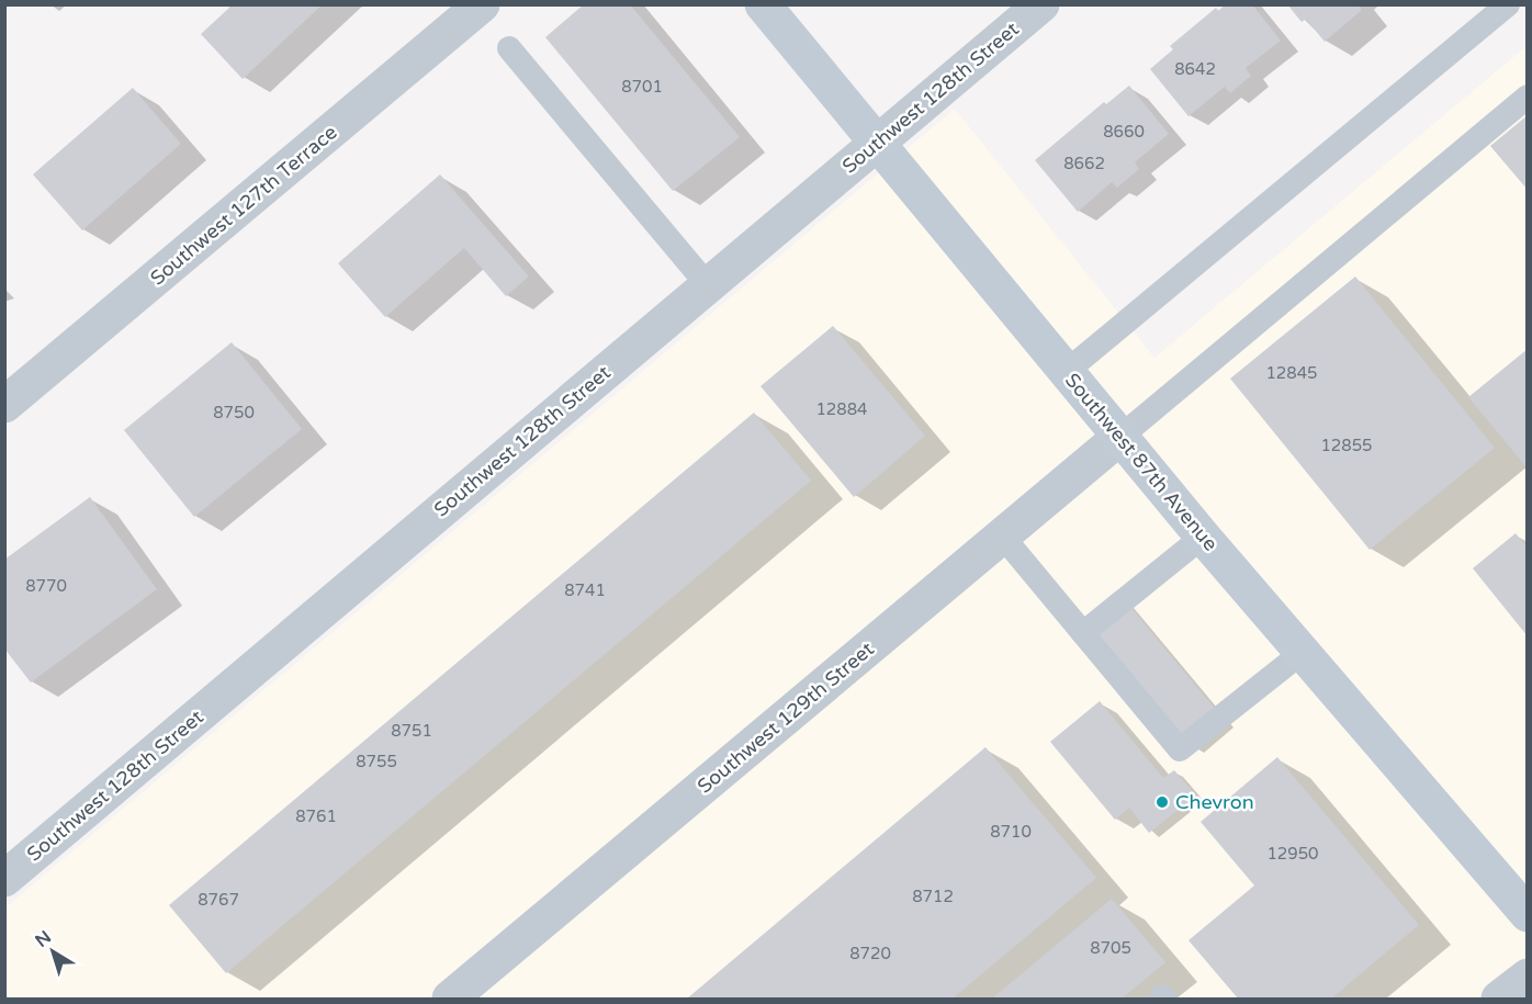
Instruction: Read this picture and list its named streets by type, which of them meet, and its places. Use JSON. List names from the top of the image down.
{
  "streets": {
    "main road": ["Southwest 87th Avenue"],
    "street": ["Southwest 128th Street", "Southwest 127th Terrace", "Southwest 129th Street"]
  },
  "crossings": [
    ["Southwest 128th Street", "Southwest 87th Avenue"],
    ["Southwest 87th Avenue", "Southwest 129th Street"]
  ],
  "places": ["Chevron"],
  "house_numbers": [
    "8642",
    "8701",
    "8660",
    "8662",
    "12845",
    "12884",
    "8750",
    "12855",
    "8770",
    "8741",
    "8751",
    "8755",
    "8761",
    "8710",
    "12950",
    "8712",
    "8767",
    "8705",
    "8720"
  ],
  "north": "top left"
}
